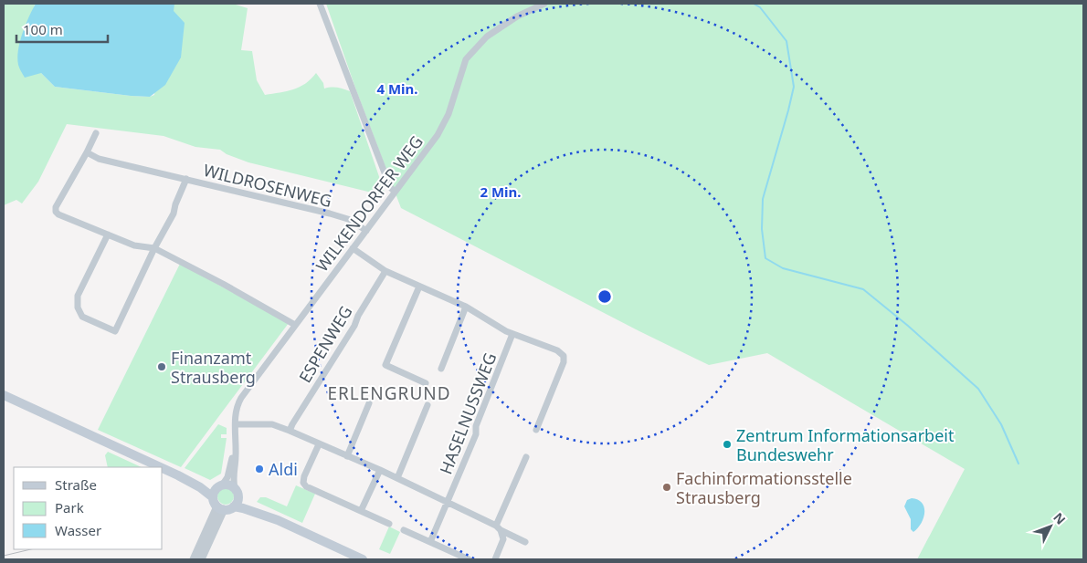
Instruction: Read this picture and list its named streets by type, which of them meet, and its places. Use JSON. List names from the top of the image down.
{
  "streets": {
    "street": [
      "WILDROSENWEG",
      "WILKENDORFER WEG",
      "ESPENWEG",
      "HASELNUSSWEG"
    ]
  },
  "crossings": [
    ["WILDROSENWEG", "WILKENDORFER WEG"]
  ],
  "districts": ["ERLENGRUND"],
  "places": [
    "Finanzamt Strausberg",
    "Zentrum Informationsarbeit Bundeswehr",
    "Aldi",
    "Fachinformationsstelle Strausberg"
  ],
  "legend": ["Straße", "Park", "Wasser"],
  "scale_bar": "100 m",
  "north": "top right",
  "rings": ["4 Min.", "2 Min."]
}
